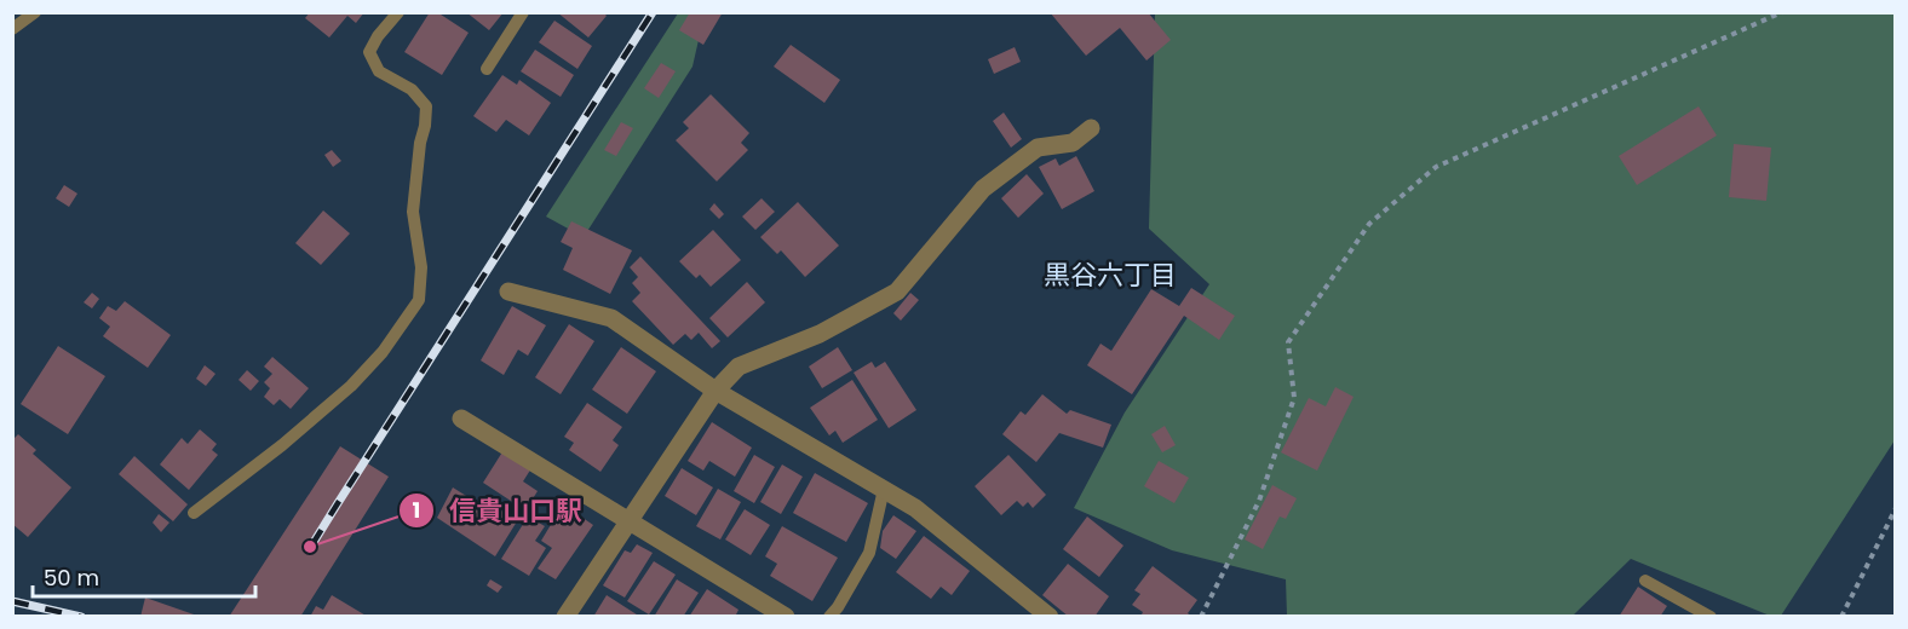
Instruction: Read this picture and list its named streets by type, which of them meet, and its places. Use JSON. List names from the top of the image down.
{
  "districts": ["黒谷六丁目"],
  "places": ["信貴山口駅"],
  "scale_bar": "50 m"
}
